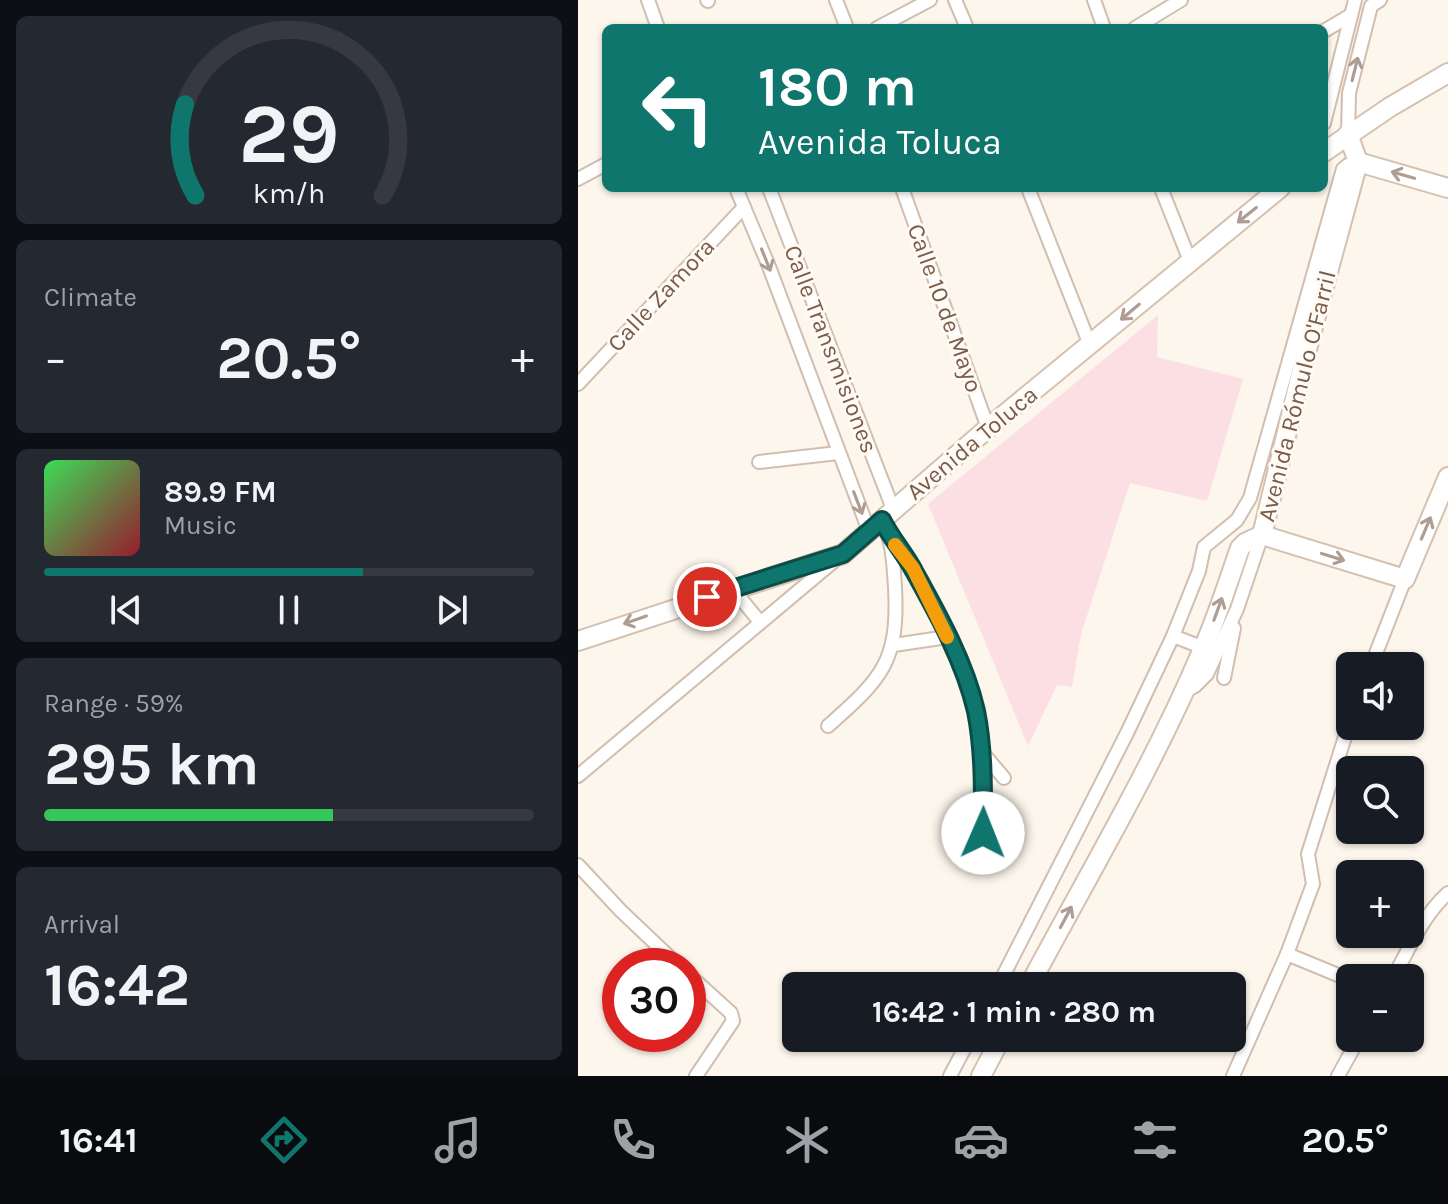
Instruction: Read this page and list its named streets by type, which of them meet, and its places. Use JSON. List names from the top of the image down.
{
  "streets": {
    "street": [
      "Calle Zamora",
      "Calle 10 de Mayo",
      "Calle Transmisiones",
      "Avenida Rómulo O'Farril",
      "Avenida Toluca"
    ]
  },
  "crossings": [
    ["Calle Zamora", "Calle Transmisiones"],
    ["Calle 10 de Mayo", "Avenida Toluca"],
    ["Calle Transmisiones", "Avenida Toluca"]
  ],
  "page": {
    "turn": ["180 m", "Avenida Toluca"],
    "tile": [
      "Climate",
      ["Range · 59%", "295 km"],
      ["Arrival", "16:42"]
    ],
    "heat": ["−", "20.5°", "+"],
    "song": ["89.9 FM", "Music"],
    "map_buttons": ["+", "−"],
    "limit": "30",
    "trip": "16:42 · 1 min · 280 m",
    "tabs": ["16:41", "20.5°"],
    "gauge": ["29", "km/h"]
  }
}
